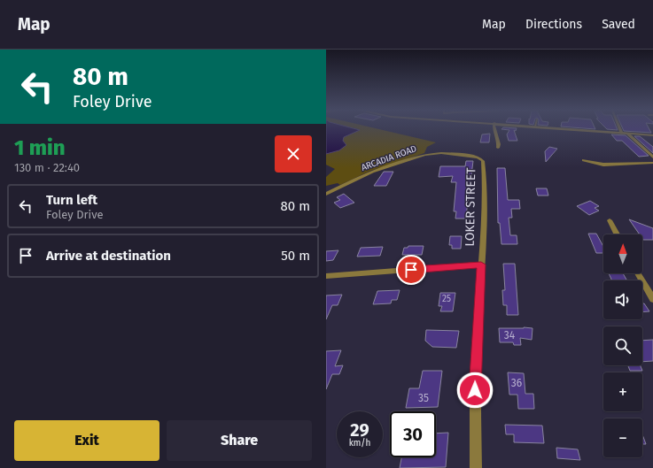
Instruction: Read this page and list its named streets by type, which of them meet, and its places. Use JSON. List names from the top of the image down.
{
  "streets": {
    "street": ["ARCADIA ROAD", "LOKER STREET"]
  },
  "crossings": [
    ["ARCADIA ROAD", "LOKER STREET"]
  ],
  "house_numbers": [
    "25",
    "34",
    "36",
    "35"
  ],
  "north": "top",
  "page": {
    "header": "Map",
    "nav": ["Map", "Directions", "Saved"],
    "turn": ["80 m", "Foley Drive"],
    "heading": ["1 min", "130 m · 22:40"],
    "list": [
      {
        "name": "Turn left",
        "note": "Foley Drive",
        "value": "80 m"
      },
      {
        "name": "Arrive at destination",
        "value": "50 m"
      }
    ],
    "map_buttons": ["+", "−"],
    "speed": "29 km/h",
    "limit": "30",
    "buttons": ["Exit", "Share"]
  }
}
